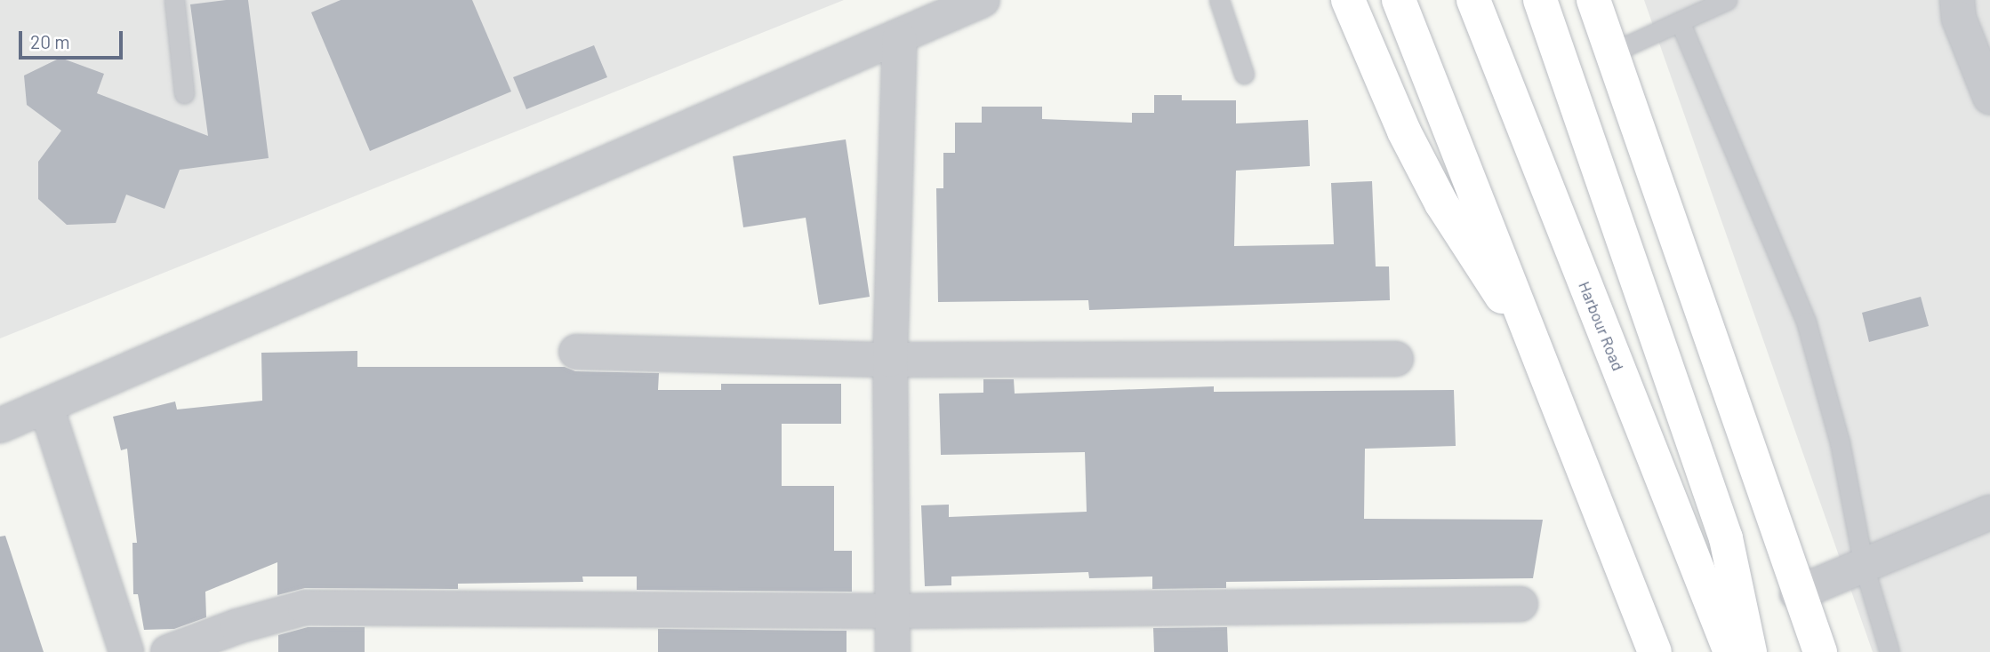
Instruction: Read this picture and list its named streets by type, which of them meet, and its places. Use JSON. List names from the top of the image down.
{
  "streets": {
    "main road": ["Harbour Road"]
  },
  "scale_bar": "20 m"
}
